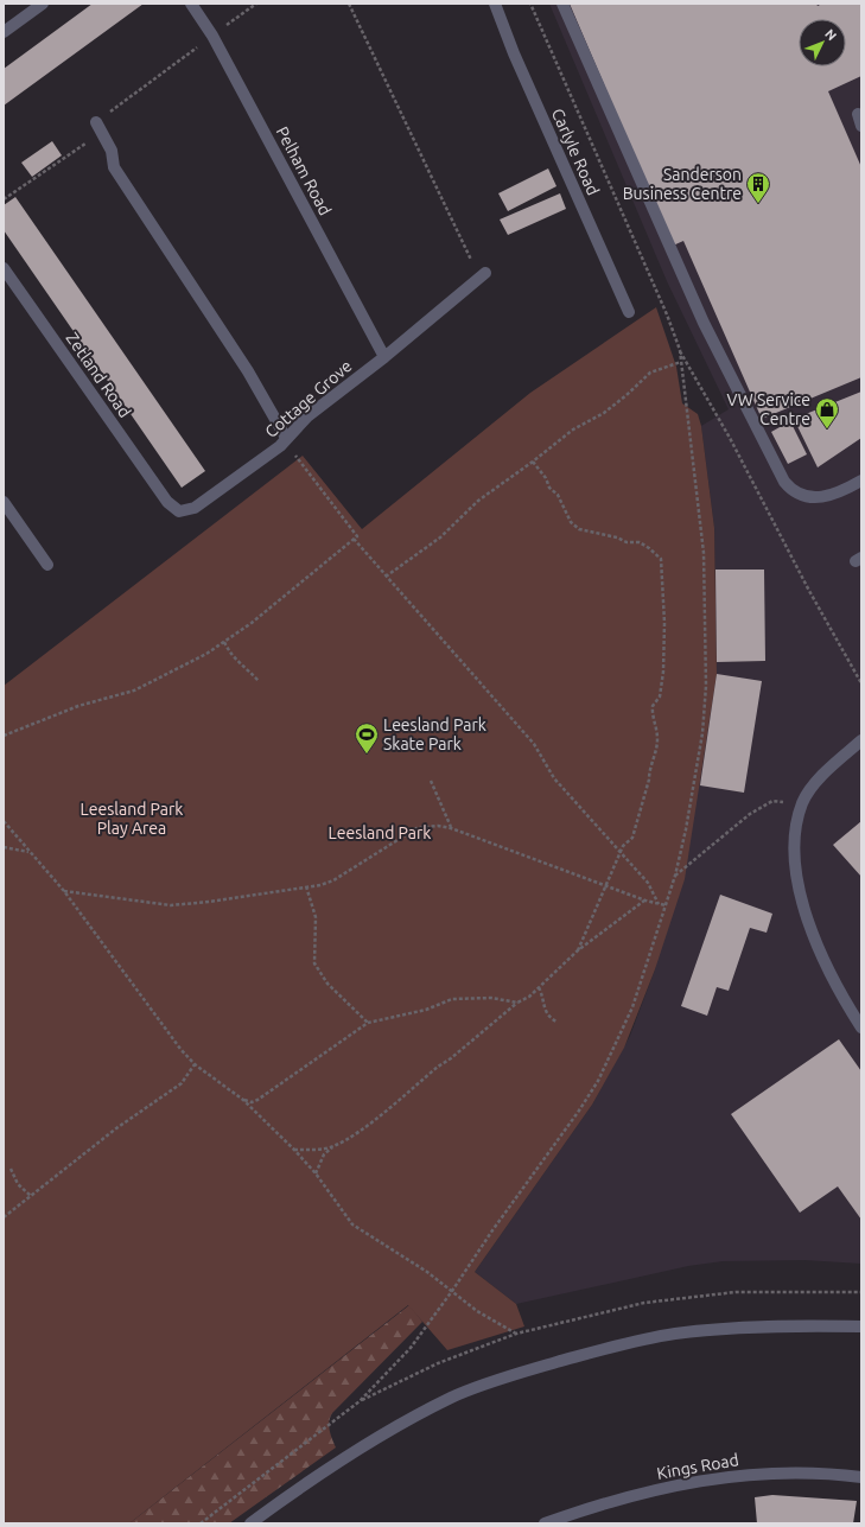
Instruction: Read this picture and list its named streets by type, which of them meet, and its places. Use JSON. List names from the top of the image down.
{
  "streets": {
    "street": [
      "Carlyle Road",
      "Pelham Road",
      "Zetland Road",
      "Cottage Grove",
      "Kings Road"
    ]
  },
  "crossings": [
    ["Pelham Road", "Cottage Grove"],
    ["Zetland Road", "Cottage Grove"]
  ],
  "parks": ["Leesland Park Play Area", "Leesland Park"],
  "places": {
    "building": ["Sanderson Business Centre"],
    "shop": ["VW Service Centre"],
    "sports": ["Leesland Park Skate Park"]
  },
  "north": "top right"
}
